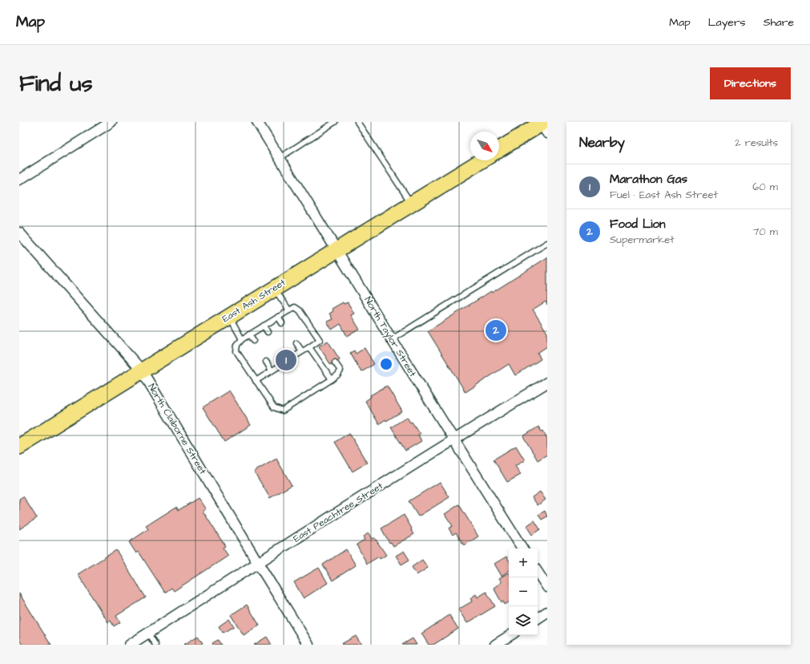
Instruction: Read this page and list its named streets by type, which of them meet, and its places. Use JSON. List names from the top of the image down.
{
  "streets": {
    "main road": ["East Ash Street"],
    "street": ["North Taylor Street", "North Claiborne Street", "East Peachtree Street"]
  },
  "crossings": [
    ["East Ash Street", "North Taylor Street"],
    ["East Ash Street", "North Claiborne Street"],
    ["North Taylor Street", "East Peachtree Street"],
    ["North Claiborne Street", "East Peachtree Street"]
  ],
  "north": "bottom right",
  "page": {
    "header": "Map",
    "nav": ["Map", "Layers", "Share"],
    "buttons": "Directions",
    "title": "Find us",
    "heading": ["Nearby", "2 results"],
    "list": [
      {
        "mark": "1",
        "name": "Marathon Gas",
        "note": "Fuel · East Ash Street",
        "value": "60 m"
      },
      {
        "mark": "2",
        "name": "Food Lion",
        "note": "Supermarket",
        "value": "70 m"
      }
    ],
    "pins": ["2", "1"],
    "map_buttons": ["+", "−"]
  }
}
